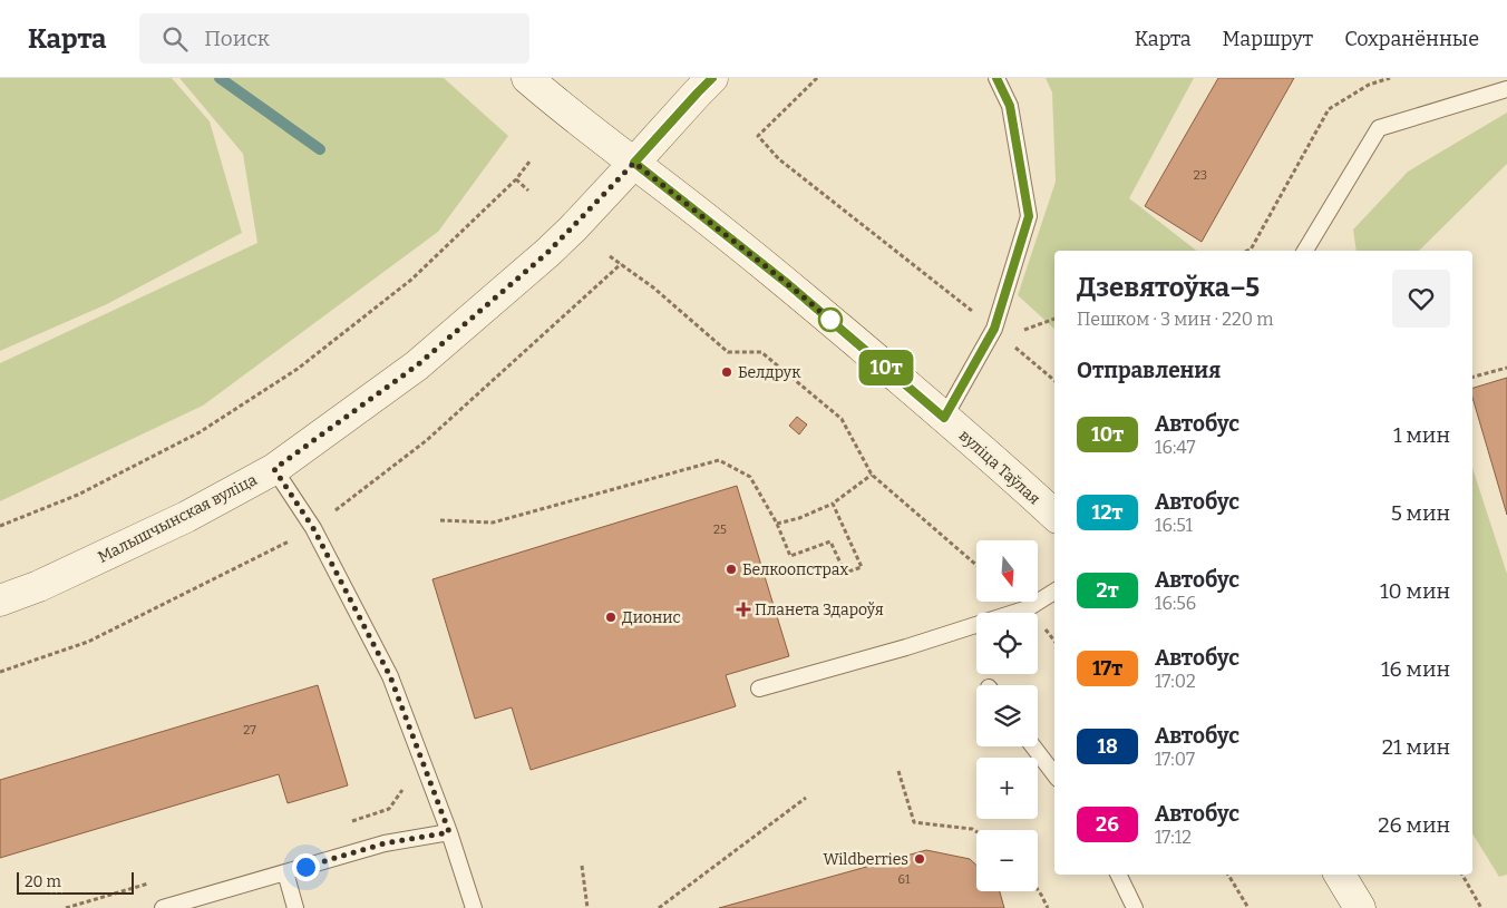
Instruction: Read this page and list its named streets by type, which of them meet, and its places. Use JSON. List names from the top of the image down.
{
  "streets": {
    "street": ["вуліца Таўлая", "Малышчынская вуліца"]
  },
  "crossings": [
    ["вуліца Таўлая", "Малышчынская вуліца"]
  ],
  "places": {
    "other": [
      "Белдрук",
      "Белкоопстрах",
      "Дионис",
      "Wildberries"
    ],
    "health": ["Планета Здароўя"]
  },
  "lines": ["bus line 10т"],
  "house_numbers": [
    "23",
    "25",
    "27",
    "61"
  ],
  "scale_bar": "20 m",
  "north": "bottom",
  "page": {
    "header": "Карта",
    "search": "Поиск",
    "nav": ["Карта", "Маршрут", "Сохранённые"],
    "on_map": "10т",
    "heading": [
      ["Дзевятоўка–5", "Пешком · 3 мин · 220 m"],
      "Отправления"
    ],
    "list": [
      {
        "mark": "10т",
        "name": "Автобус",
        "note": "16:47",
        "value": "1 мин"
      },
      {
        "mark": "12т",
        "name": "Автобус",
        "note": "16:51",
        "value": "5 мин"
      },
      {
        "mark": "2т",
        "name": "Автобус",
        "note": "16:56",
        "value": "10 мин"
      },
      {
        "mark": "17т",
        "name": "Автобус",
        "note": "17:02",
        "value": "16 мин"
      },
      {
        "mark": "18",
        "name": "Автобус",
        "note": "17:07",
        "value": "21 мин"
      },
      {
        "mark": "26",
        "name": "Автобус",
        "note": "17:12",
        "value": "26 мин"
      }
    ],
    "map_buttons": ["+", "−"],
    "scale": "20 m"
  }
}
